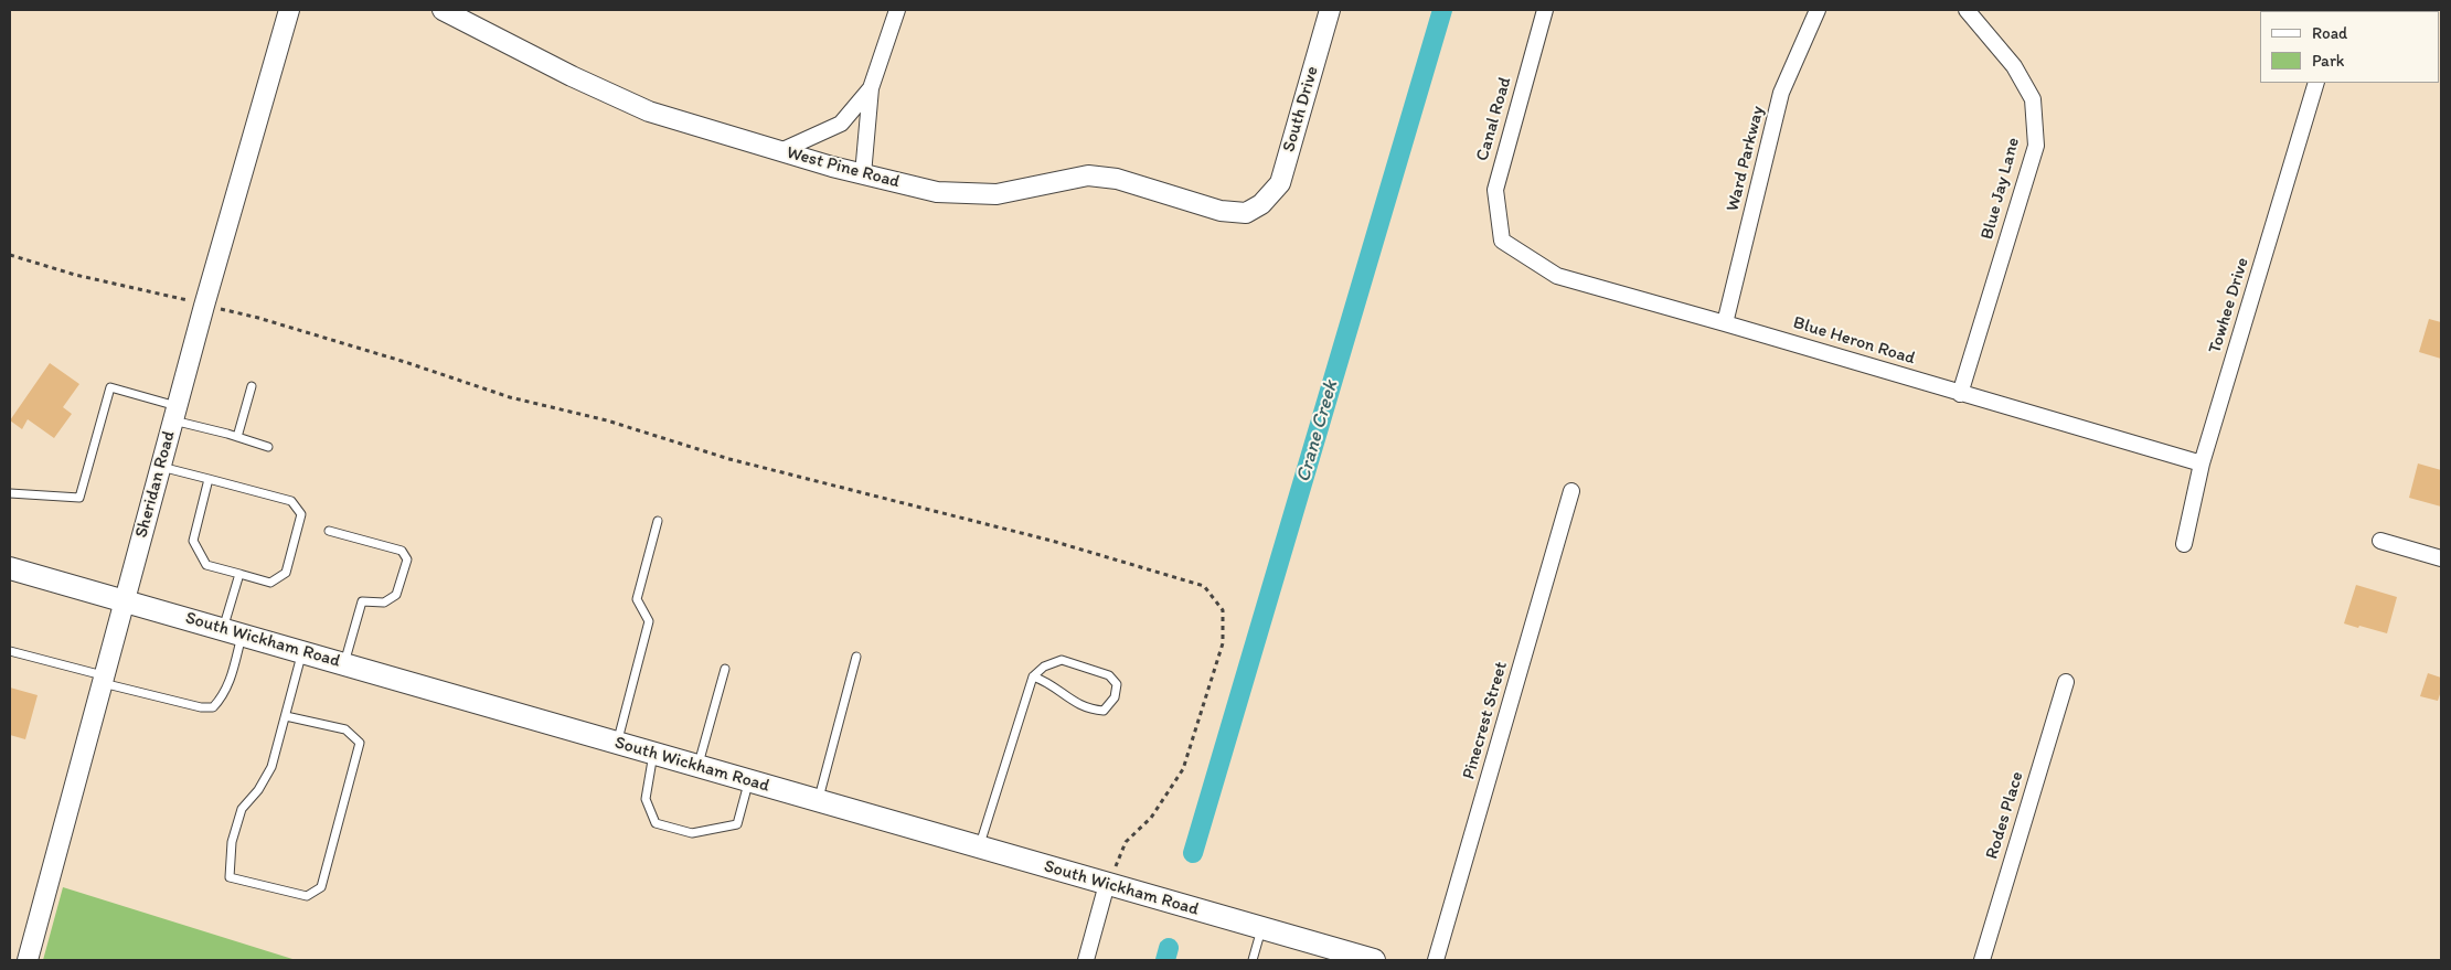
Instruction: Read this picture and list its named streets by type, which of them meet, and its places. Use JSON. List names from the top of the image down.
{
  "streets": {
    "main road": ["South Wickham Road"],
    "street": [
      "South Drive",
      "Canal Road",
      "Ward Parkway",
      "West Pine Road",
      "Blue Jay Lane",
      "Towhee Drive",
      "Blue Heron Road",
      "Sheridan Road",
      "Pinecrest Street",
      "Rodes Place"
    ]
  },
  "crossings": [
    ["South Drive", "West Pine Road"],
    ["Canal Road", "Blue Heron Road"],
    ["Ward Parkway", "Blue Heron Road"],
    ["Blue Jay Lane", "Blue Heron Road"],
    ["Towhee Drive", "Blue Heron Road"],
    ["Sheridan Road", "South Wickham Road"]
  ],
  "water": ["Crane Creek"],
  "legend": ["Road", "Park"]
}
